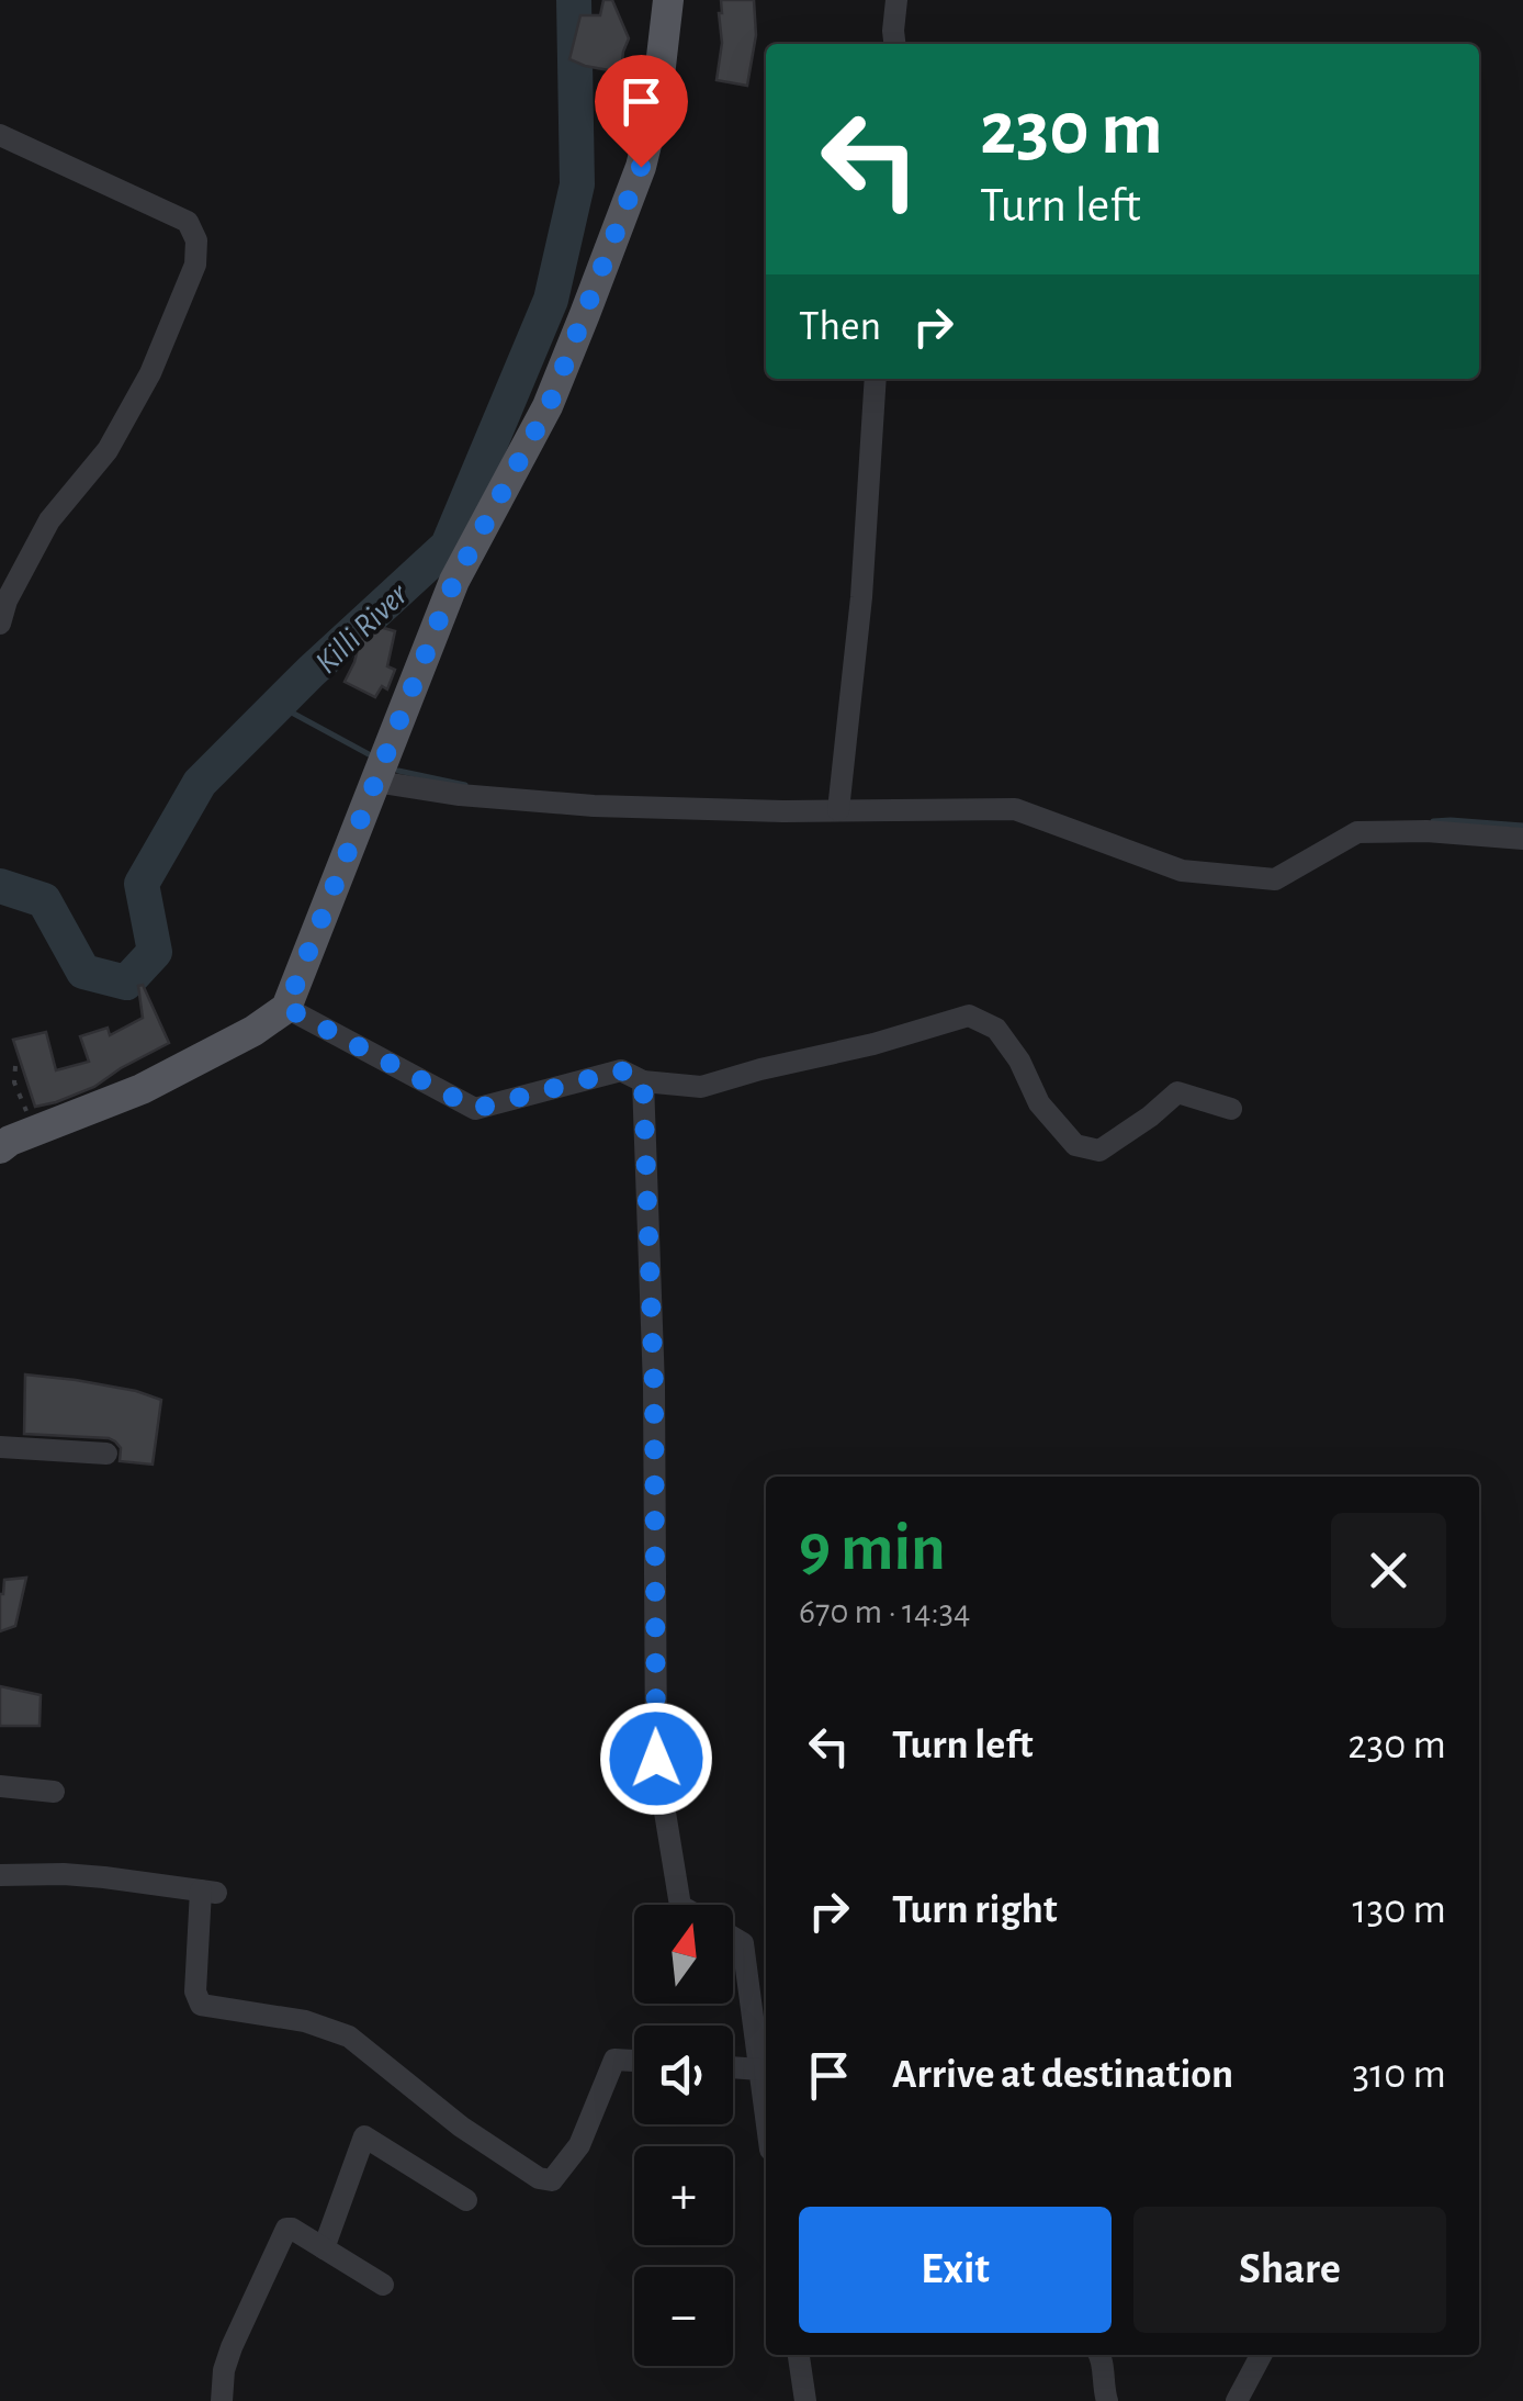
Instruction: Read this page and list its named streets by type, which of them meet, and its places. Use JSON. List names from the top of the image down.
{
  "water": ["Killi River"],
  "north": "top",
  "page": {
    "turn": ["230 m", "Turn left"],
    "then": "Then",
    "heading": ["9 min", "670 m · 14:34"],
    "list": [
      {
        "name": "Turn left",
        "value": "230 m"
      },
      {
        "name": "Turn right",
        "value": "130 m"
      },
      {
        "name": "Arrive at destination",
        "value": "310 m"
      }
    ],
    "map_buttons": ["+", "−"],
    "buttons": ["Exit", "Share"]
  }
}
